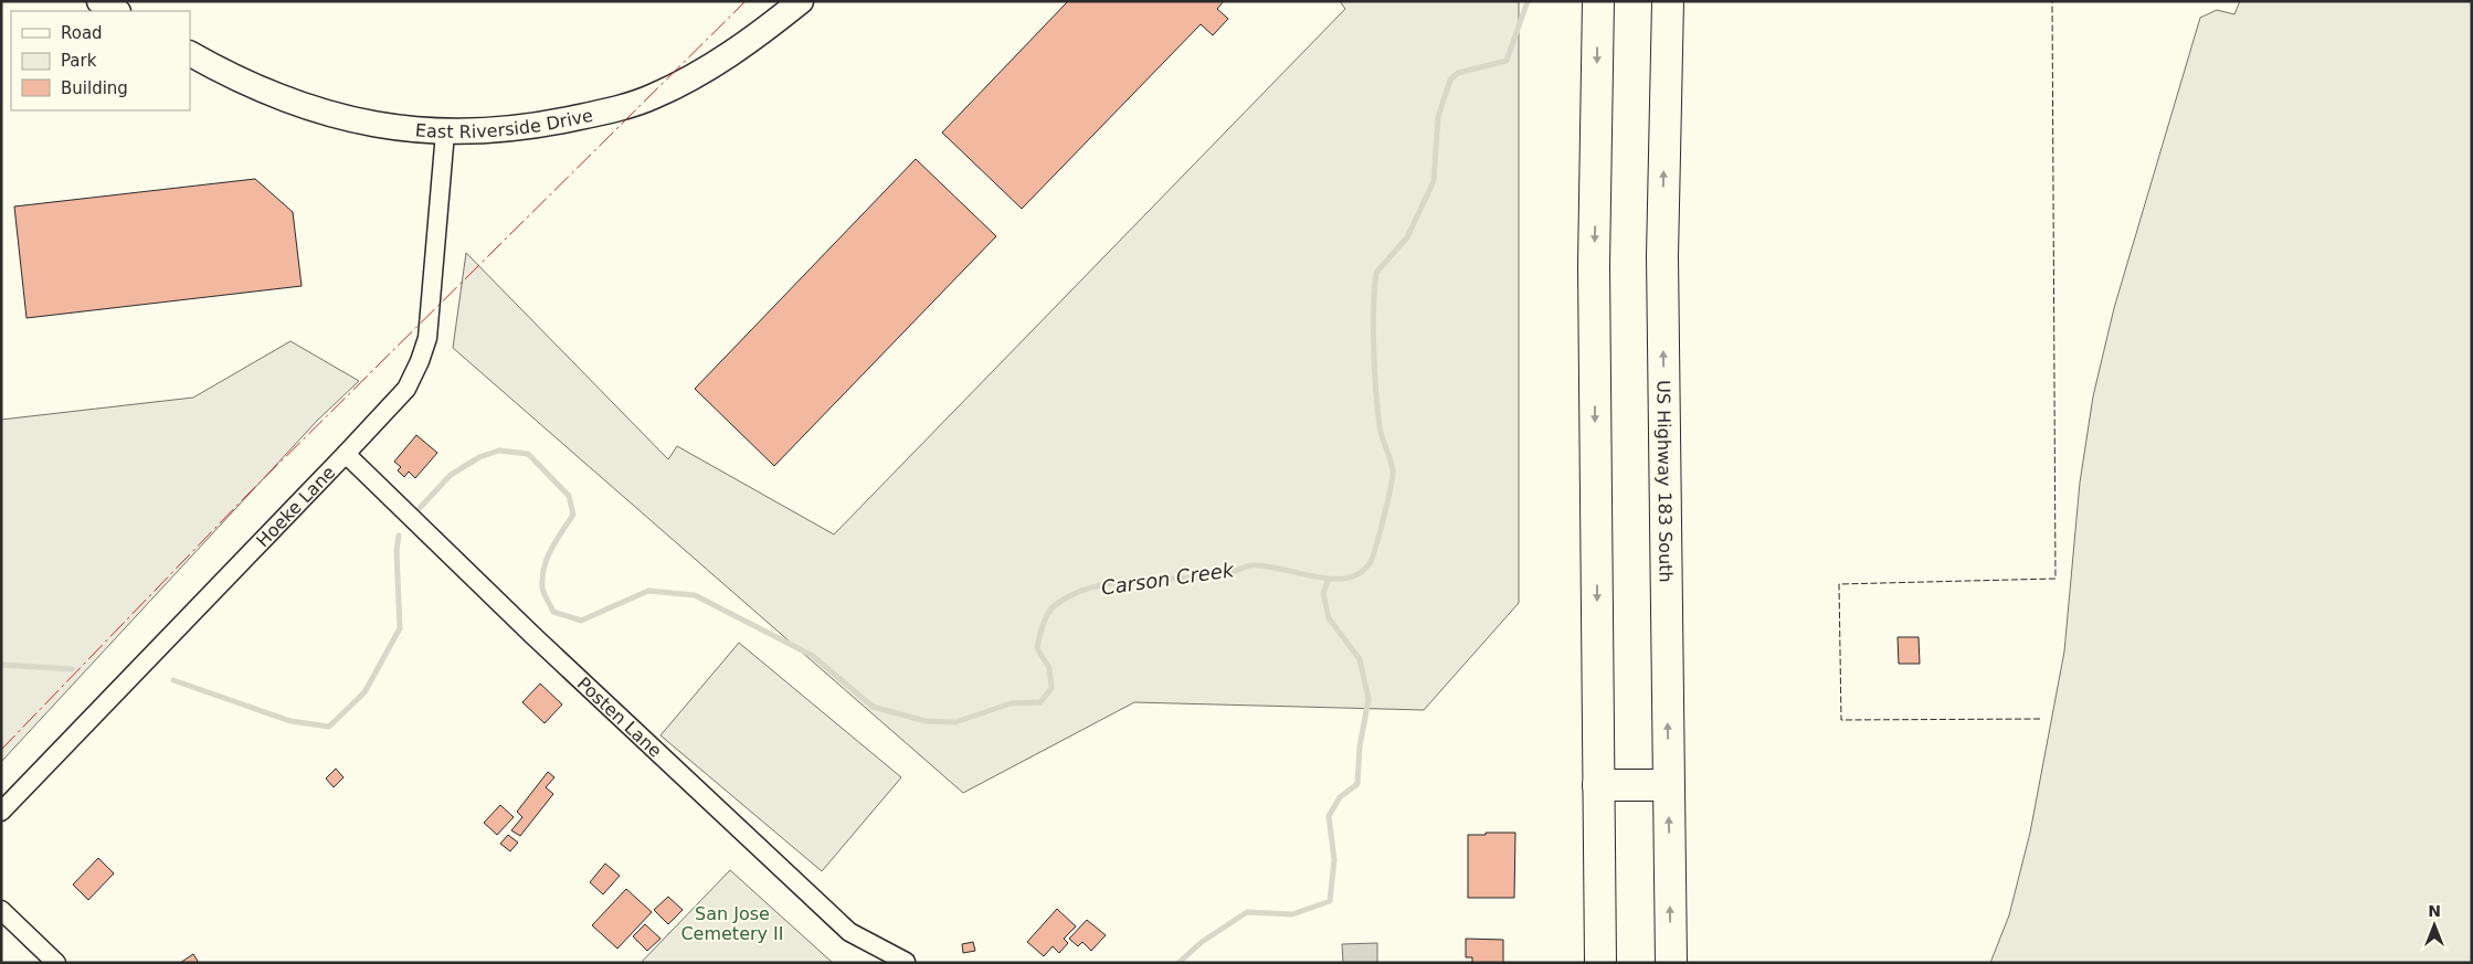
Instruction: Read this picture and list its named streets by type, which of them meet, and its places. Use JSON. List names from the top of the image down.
{
  "streets": {
    "highway": ["US Highway 183 South"],
    "main road": ["East Riverside Drive"],
    "street": ["Hoeke Lane", "Posten Lane"]
  },
  "crossings": [
    ["East Riverside Drive", "Hoeke Lane"],
    ["Hoeke Lane", "Posten Lane"]
  ],
  "water": ["Carson Creek"],
  "parks": ["San Jose Cemetery II"],
  "legend": ["Road", "Park", "Building"],
  "north": "top"
}
